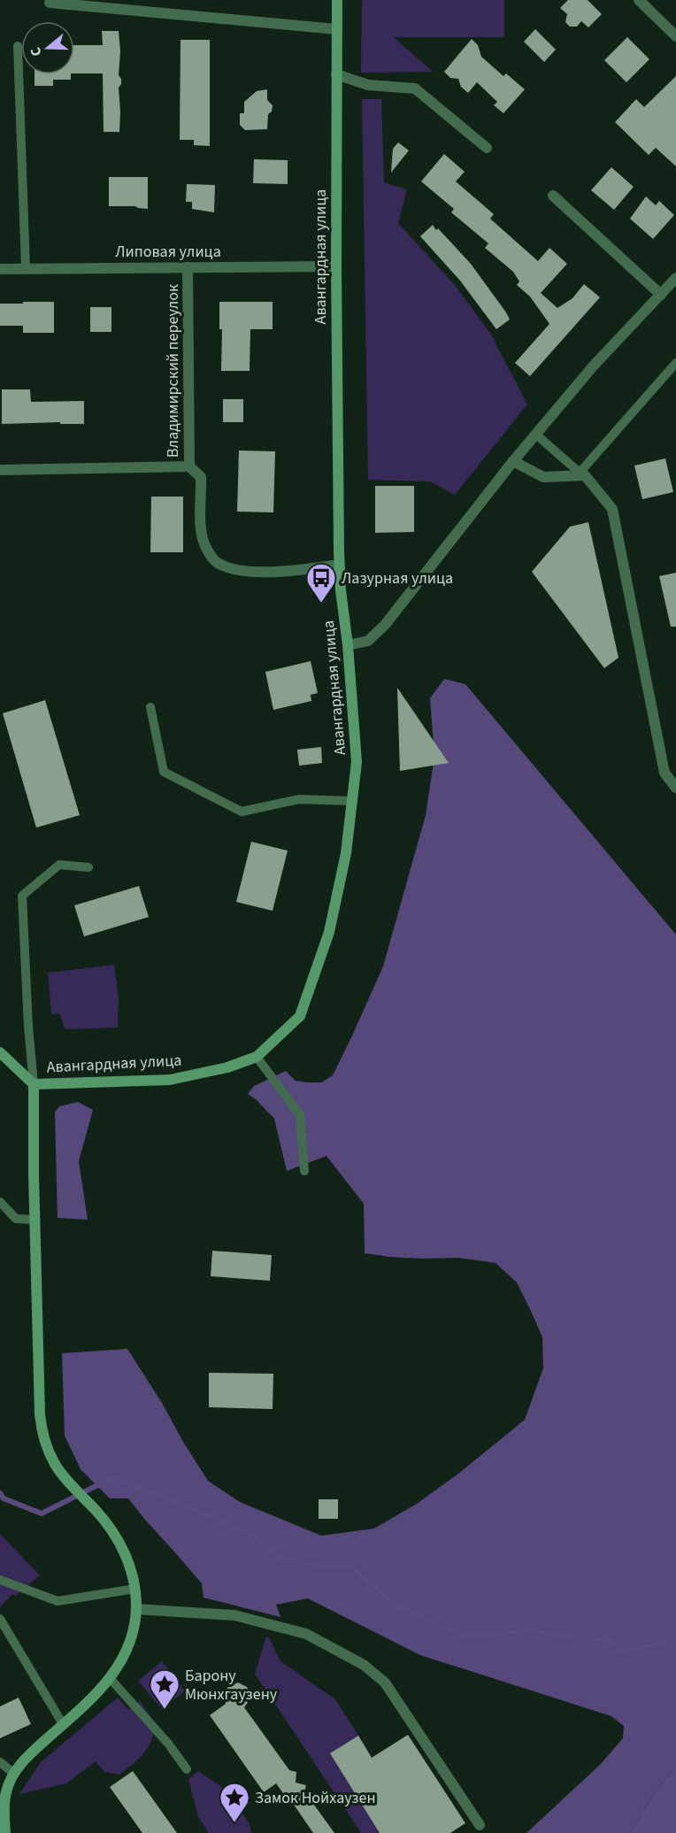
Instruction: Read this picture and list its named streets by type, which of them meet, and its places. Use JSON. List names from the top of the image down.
{
  "streets": {
    "main road": ["Авангардная улица"],
    "street": ["Липовая улица", "Владимирский переулок"]
  },
  "crossings": [
    ["Липовая улица", "Авангардная улица"],
    ["Липовая улица", "Владимирский переулок"],
    ["Авангардная улица", "Владимирский переулок"]
  ],
  "places": {
    "bus stop": ["Лазурная улица"],
    "place": ["Барону Мюнхгаузену", "Замок Нойхаузен"]
  },
  "north": "left"
}
